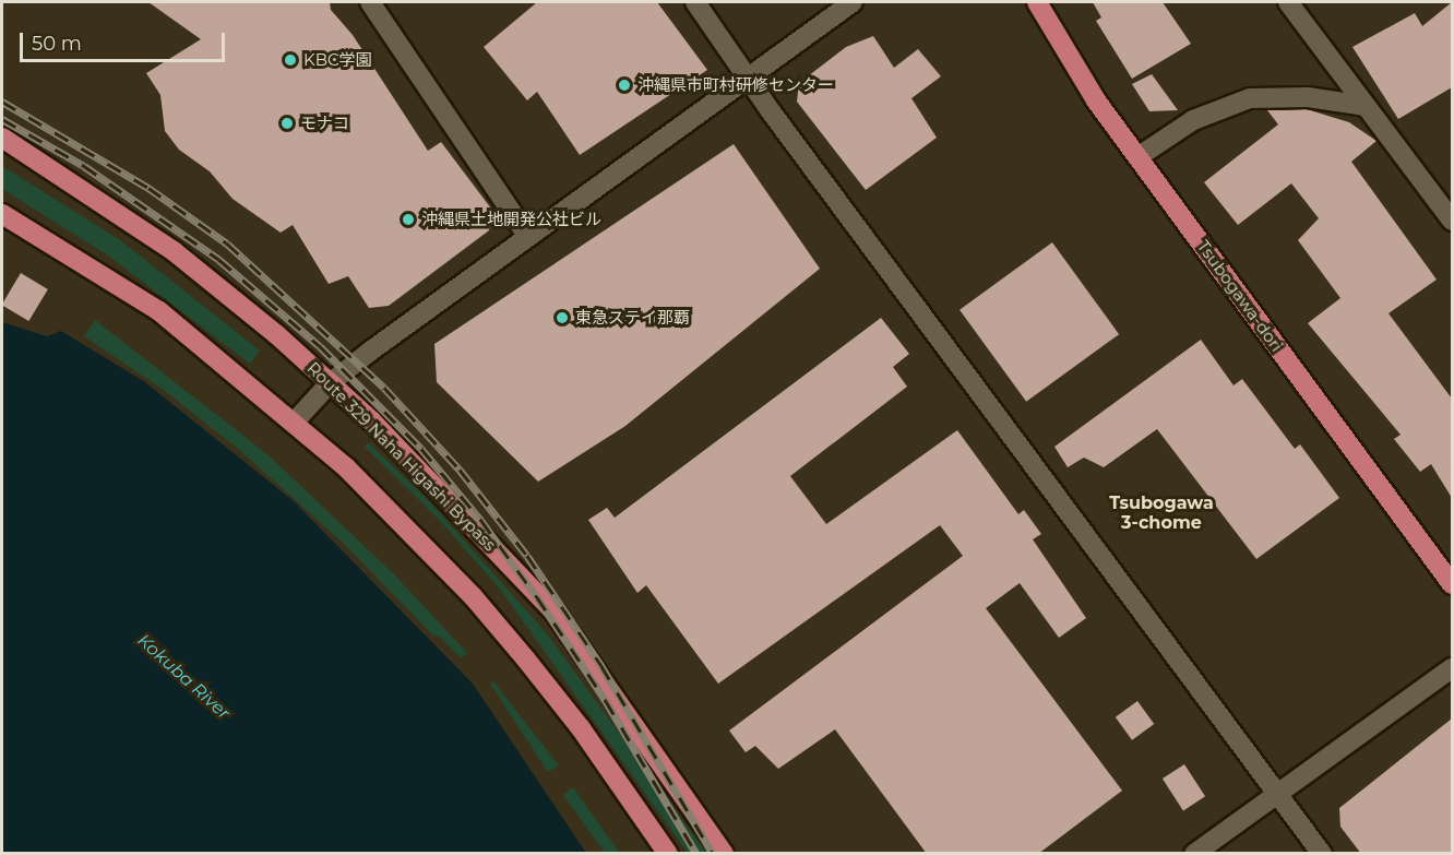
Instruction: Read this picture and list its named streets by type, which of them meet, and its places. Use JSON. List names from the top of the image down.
{
  "streets": {
    "highway": ["Tsubogawa-dori", "Route 329 Naha Higashi Bypass"]
  },
  "districts": ["Tsubogawa 3-chome"],
  "water": ["Kokuba River"],
  "places": [
    "KBC学園",
    "沖縄県市町村研修センター",
    "モナコ",
    "沖縄県土地開発公社ビル",
    "東急ステイ那覇"
  ],
  "scale_bar": "50 m"
}
